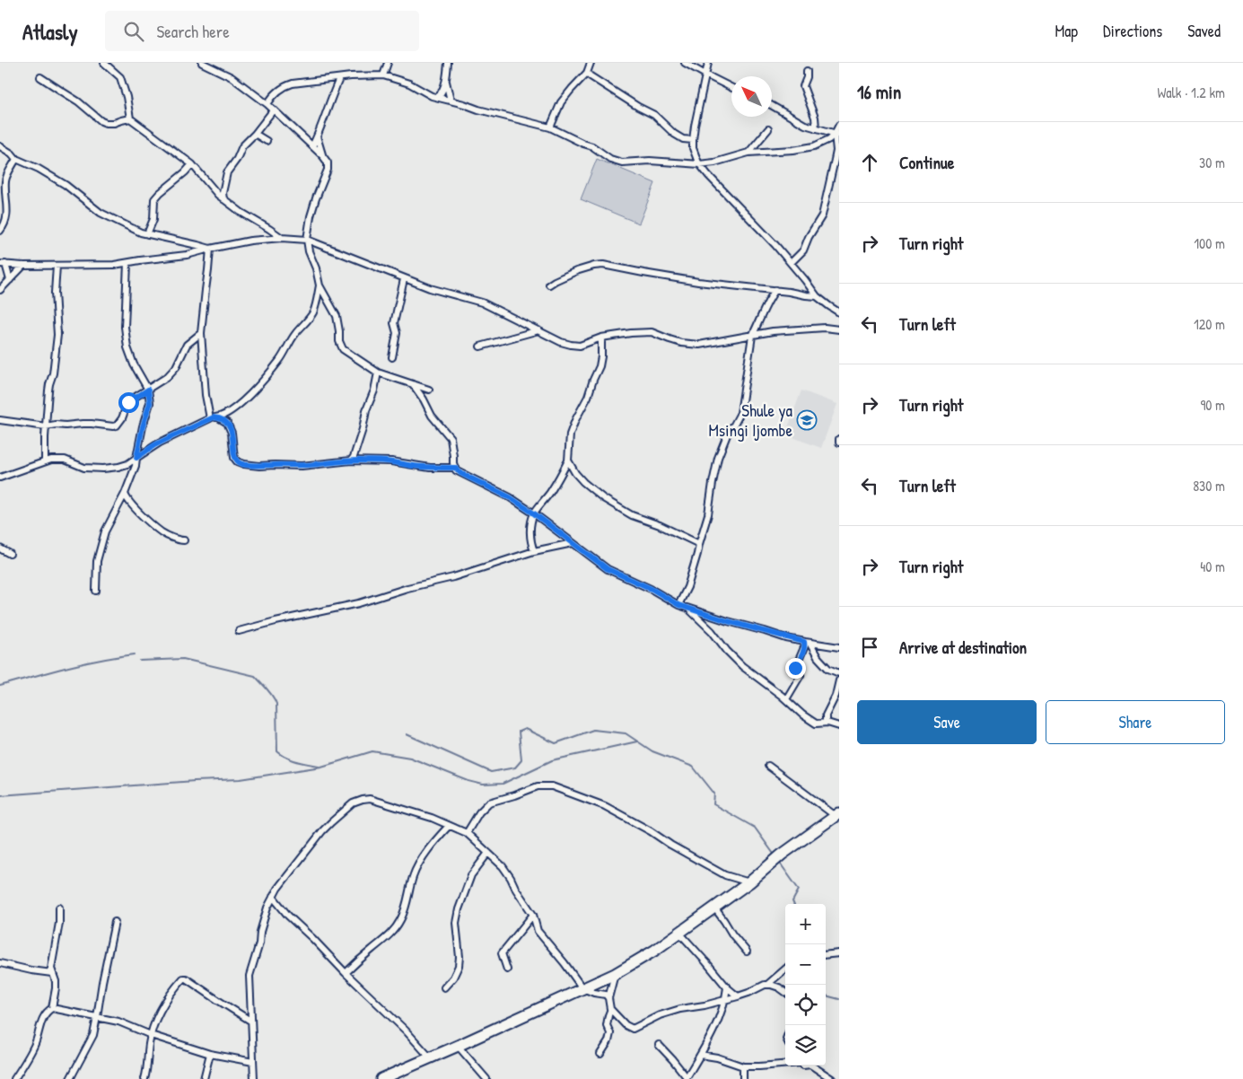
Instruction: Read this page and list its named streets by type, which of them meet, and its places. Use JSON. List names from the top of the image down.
{
  "places": {
    "school or university": ["Shule ya Msingi Ijombe"]
  },
  "north": "top left",
  "page": {
    "header": "Atlasly",
    "search": "Search here",
    "nav": ["Map", "Directions", "Saved"],
    "heading": ["16 min", "Walk · 1.2 km"],
    "list": [
      ["Continue", "30 m"],
      ["Turn right", "100 m"],
      ["Turn left", "120 m"],
      ["Turn right", "90 m"],
      ["Turn left", "830 m"],
      ["Turn right", "40 m"],
      "Arrive at destination"
    ],
    "buttons": ["Save", "Share"],
    "map_buttons": ["+", "−"]
  }
}
